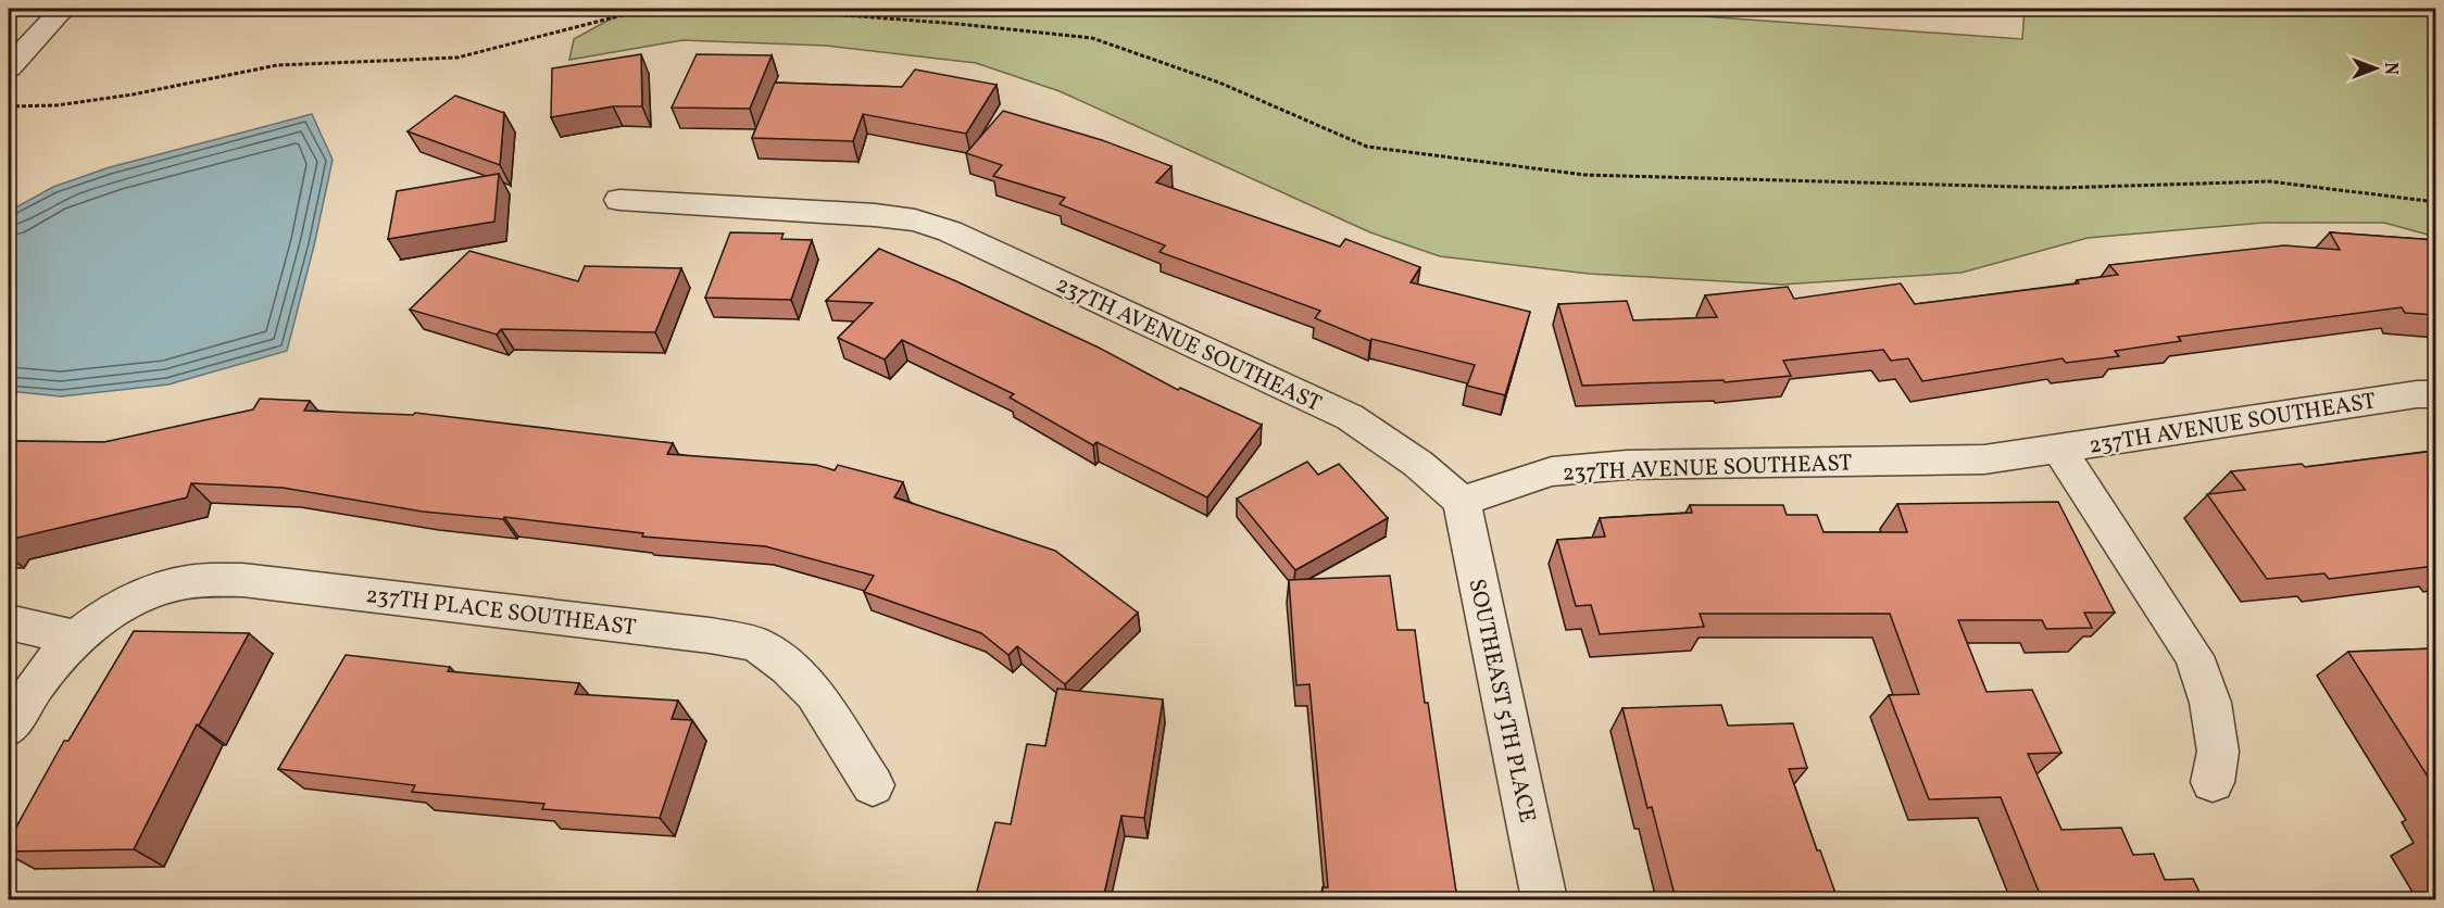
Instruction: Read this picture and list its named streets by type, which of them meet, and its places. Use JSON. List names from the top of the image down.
{
  "streets": {
    "street": ["237TH AVENUE SOUTHEAST", "237TH PLACE SOUTHEAST", "SOUTHEAST 5TH PLACE"]
  },
  "crossings": [
    ["237TH AVENUE SOUTHEAST", "SOUTHEAST 5TH PLACE"]
  ],
  "north": "right"
}
